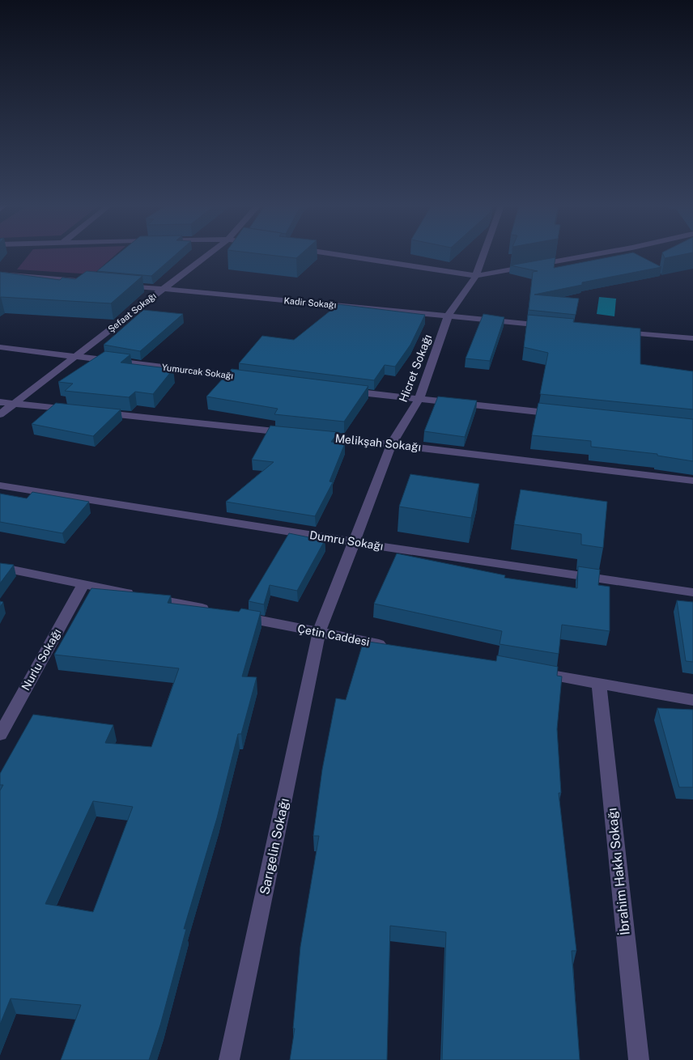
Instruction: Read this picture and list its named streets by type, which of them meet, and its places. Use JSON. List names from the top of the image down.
{
  "streets": {
    "street": [
      "Kadir Sokağı",
      "Şefaat Sokağı",
      "Hicret Sokağı",
      "Yumurcak Sokağı",
      "Melikşah Sokağı",
      "Dumru Sokağı",
      "Çetin Caddesi",
      "Nurlu Sokağı",
      "Sarıgelin Sokağı",
      "İbrahim Hakkı Sokağı"
    ]
  },
  "crossings": [
    ["Kadir Sokağı", "Şefaat Sokağı"],
    ["Kadir Sokağı", "Hicret Sokağı"],
    ["Şefaat Sokağı", "Yumurcak Sokağı"],
    ["Hicret Sokağı", "Melikşah Sokağı"],
    ["Hicret Sokağı", "Dumru Sokağı"],
    ["Hicret Sokağı", "Çetin Caddesi"],
    ["Hicret Sokağı", "Sarıgelin Sokağı"],
    ["Çetin Caddesi", "Sarıgelin Sokağı"]
  ]
}
